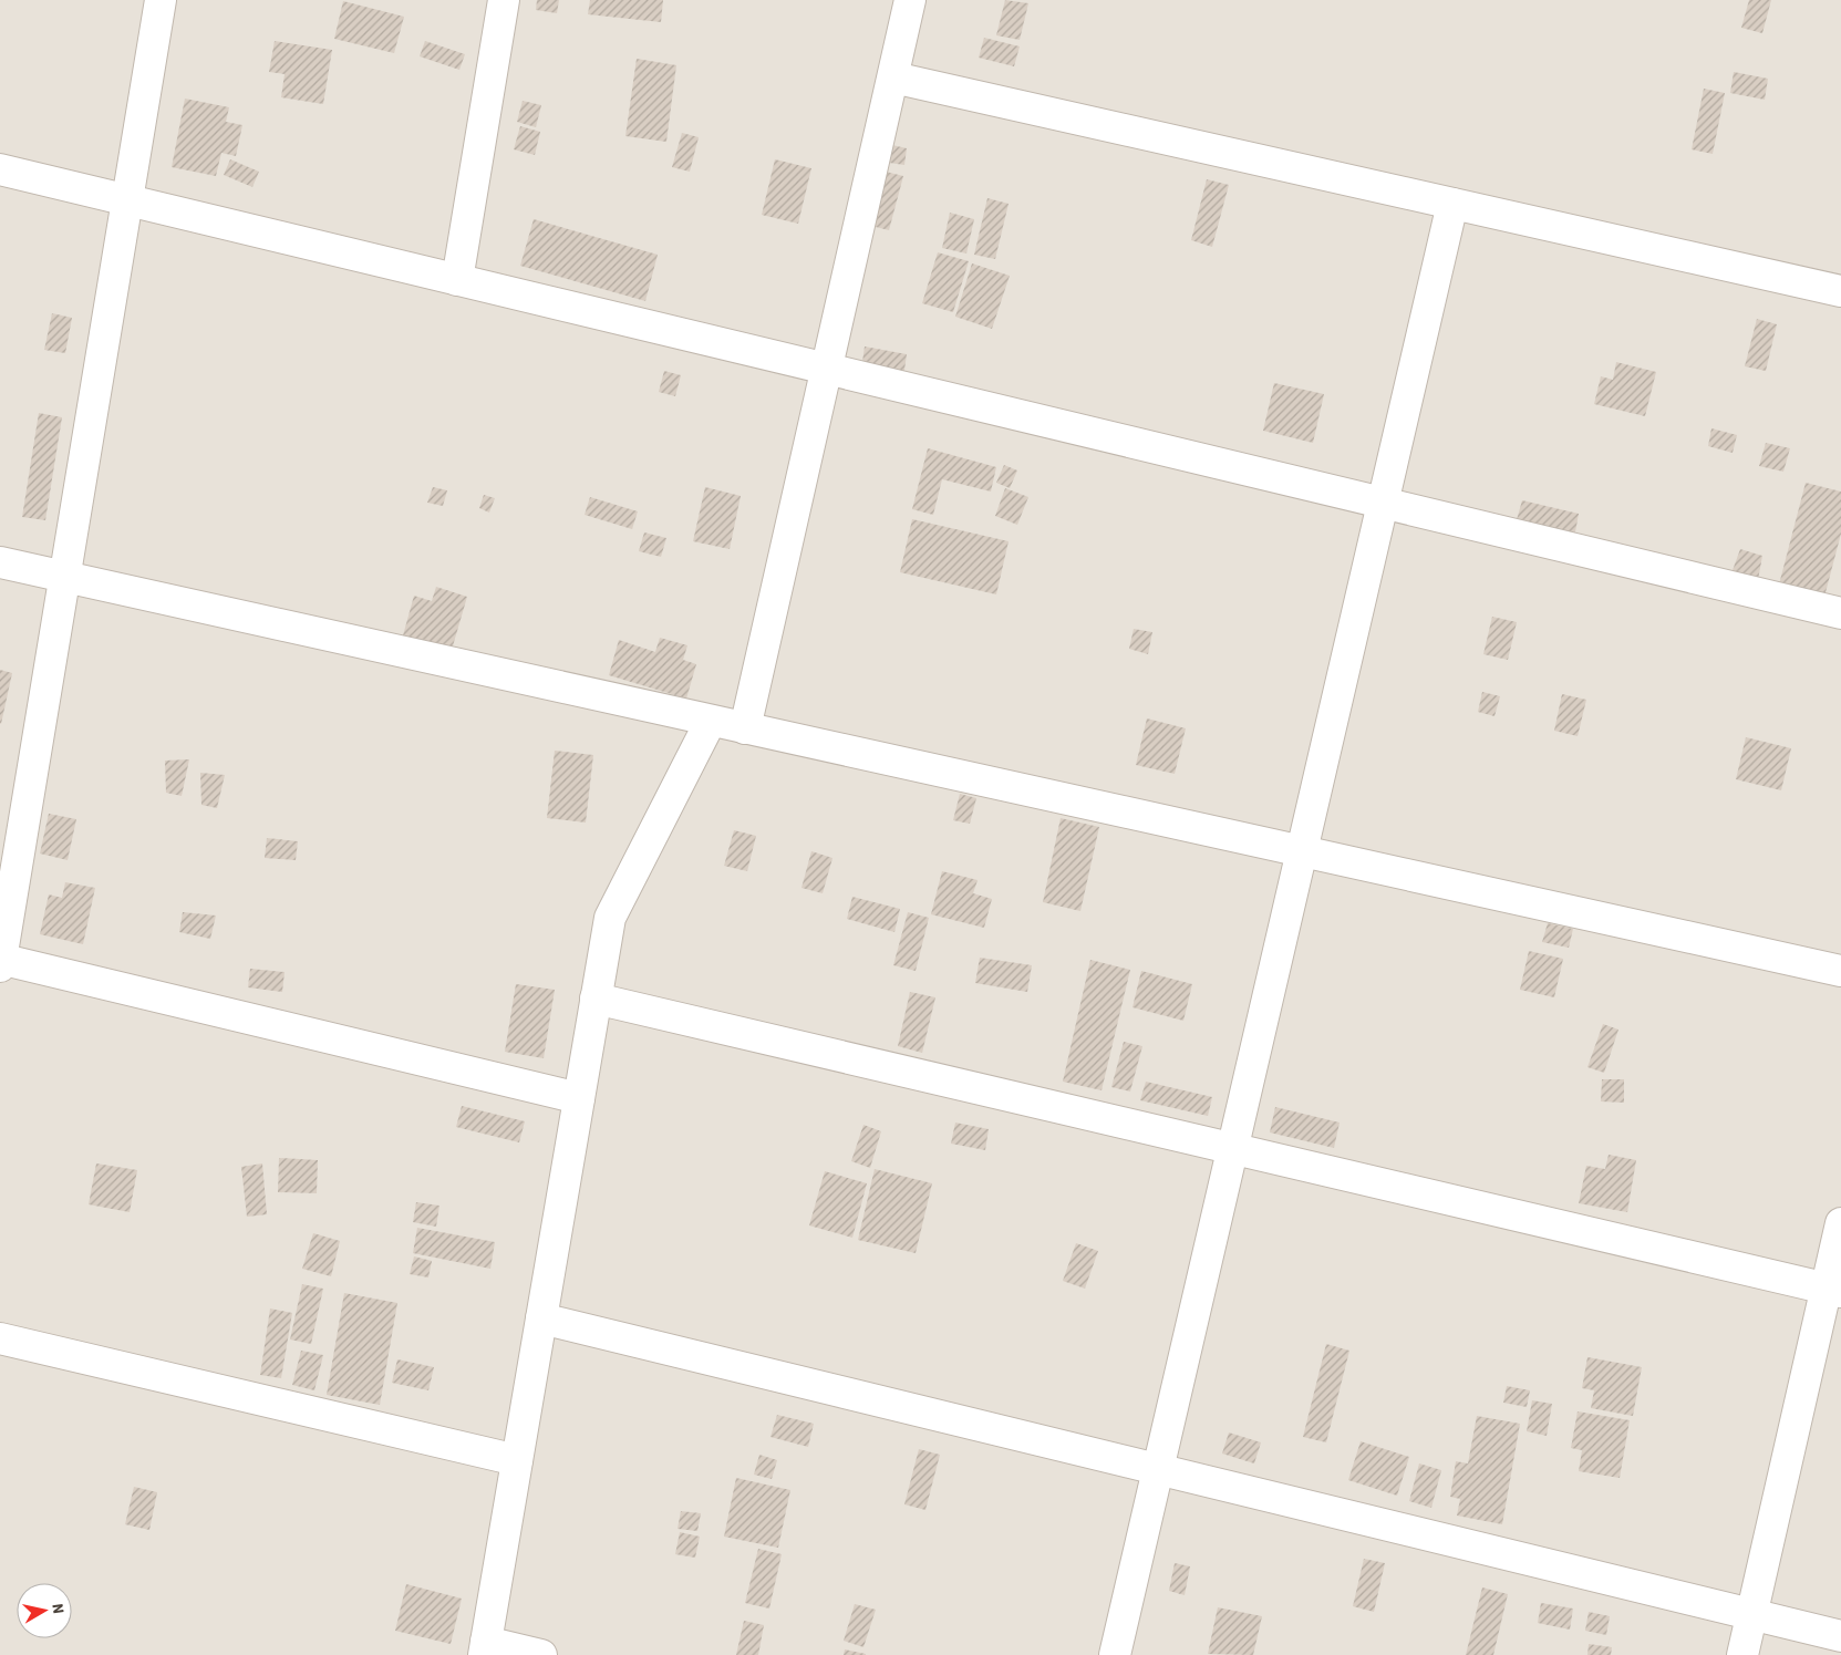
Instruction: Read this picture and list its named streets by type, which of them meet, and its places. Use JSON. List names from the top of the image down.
{
  "north": "right"
}
